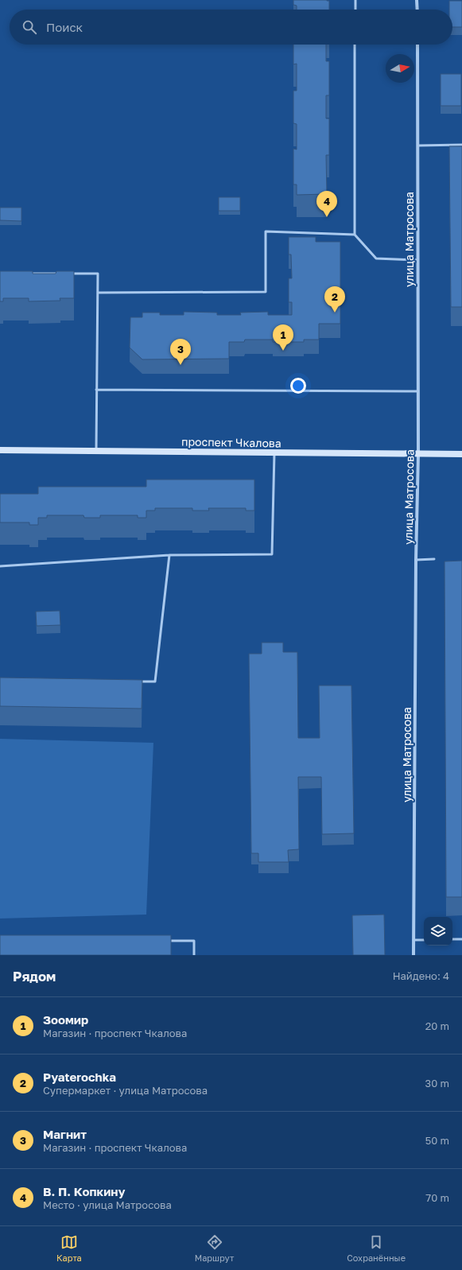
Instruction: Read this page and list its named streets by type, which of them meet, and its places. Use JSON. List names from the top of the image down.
{
  "streets": {
    "main road": ["проспект Чкалова"],
    "street": ["улица Матросова"]
  },
  "crossings": [
    ["улица Матросова", "проспект Чкалова"]
  ],
  "north": "right",
  "page": {
    "search": "Поиск",
    "pins": [
      "4",
      "2",
      "1",
      "3"
    ],
    "heading": ["Рядом", "Найдено: 4"],
    "list": [
      {
        "mark": "1",
        "name": "Зоомир",
        "note": "Магазин · проспект Чкалова",
        "value": "20 m"
      },
      {
        "mark": "2",
        "name": "Pyaterochka",
        "note": "Супермаркет · улица Матросова",
        "value": "30 m"
      },
      {
        "mark": "3",
        "name": "Магнит",
        "note": "Магазин · проспект Чкалова",
        "value": "50 m"
      },
      {
        "mark": "4",
        "name": "В. П. Копкину",
        "note": "Место · улица Матросова",
        "value": "70 m"
      }
    ],
    "nav": ["Карта", "Маршрут", "Сохранённые"]
  }
}
